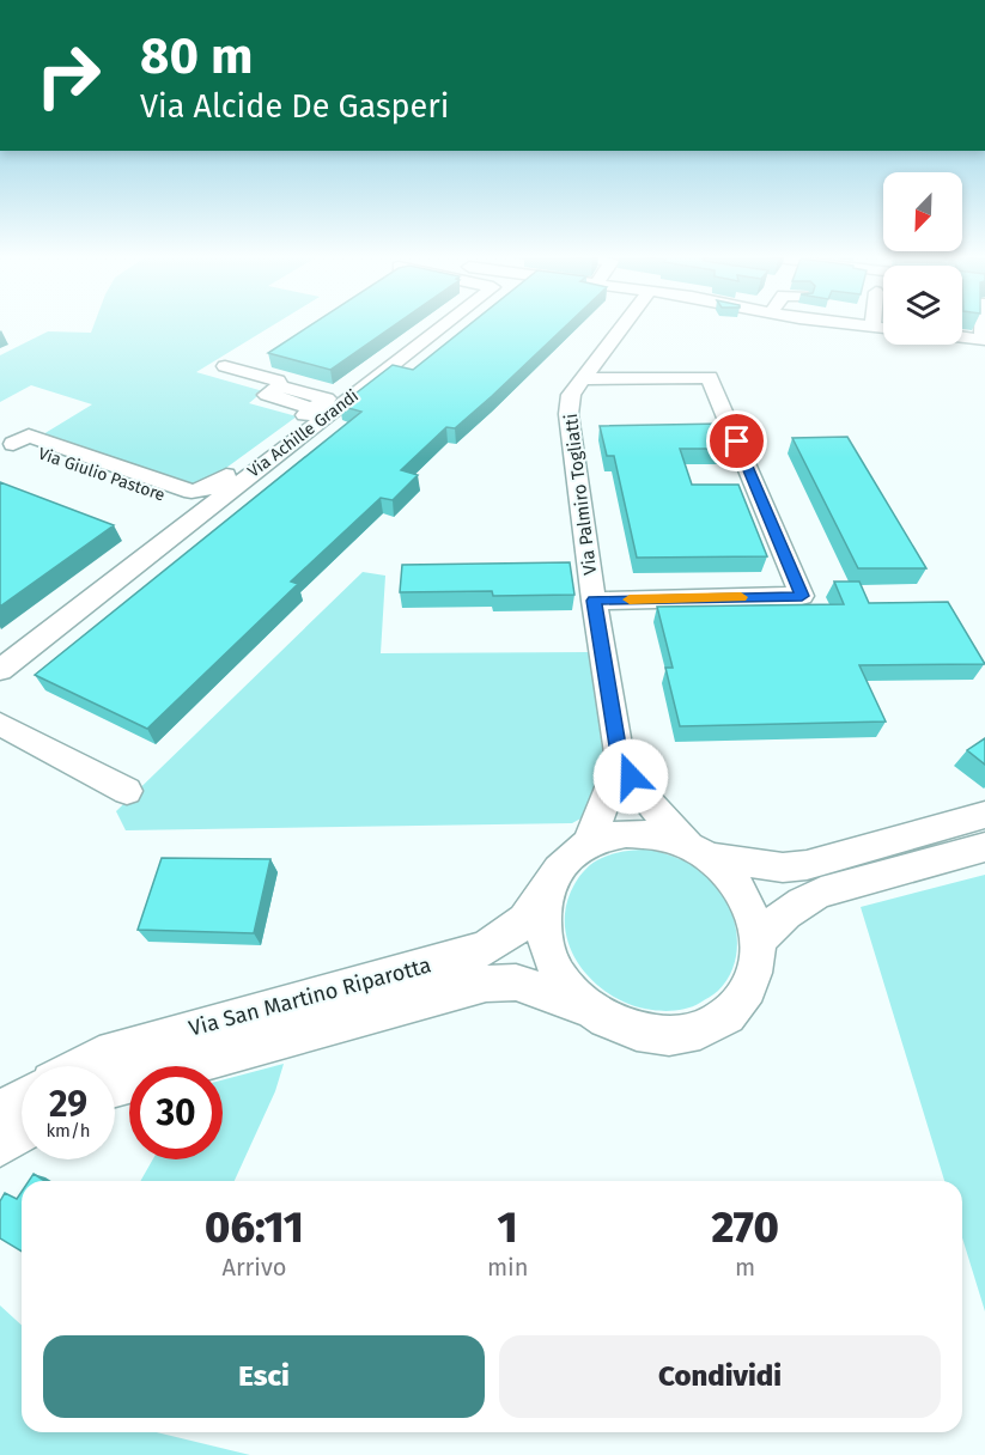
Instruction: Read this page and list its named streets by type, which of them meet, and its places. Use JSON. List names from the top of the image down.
{
  "streets": {
    "street": [
      "Via Achille Grandi",
      "Via Giulio Pastore",
      "Via Palmiro Togliatti",
      "Via San Martino Riparotta"
    ]
  },
  "crossings": [
    ["Via Achille Grandi", "Via Giulio Pastore"],
    ["Via Palmiro Togliatti", "Via San Martino Riparotta"]
  ],
  "north": "bottom left",
  "page": {
    "turn": ["80 m", "Via Alcide De Gasperi"],
    "speed": "29 km/h",
    "limit": "30",
    "eta": [
      "06:11",
      "Arrivo",
      "1",
      "min",
      "270",
      "m"
    ],
    "buttons": ["Esci", "Condividi"]
  }
}
